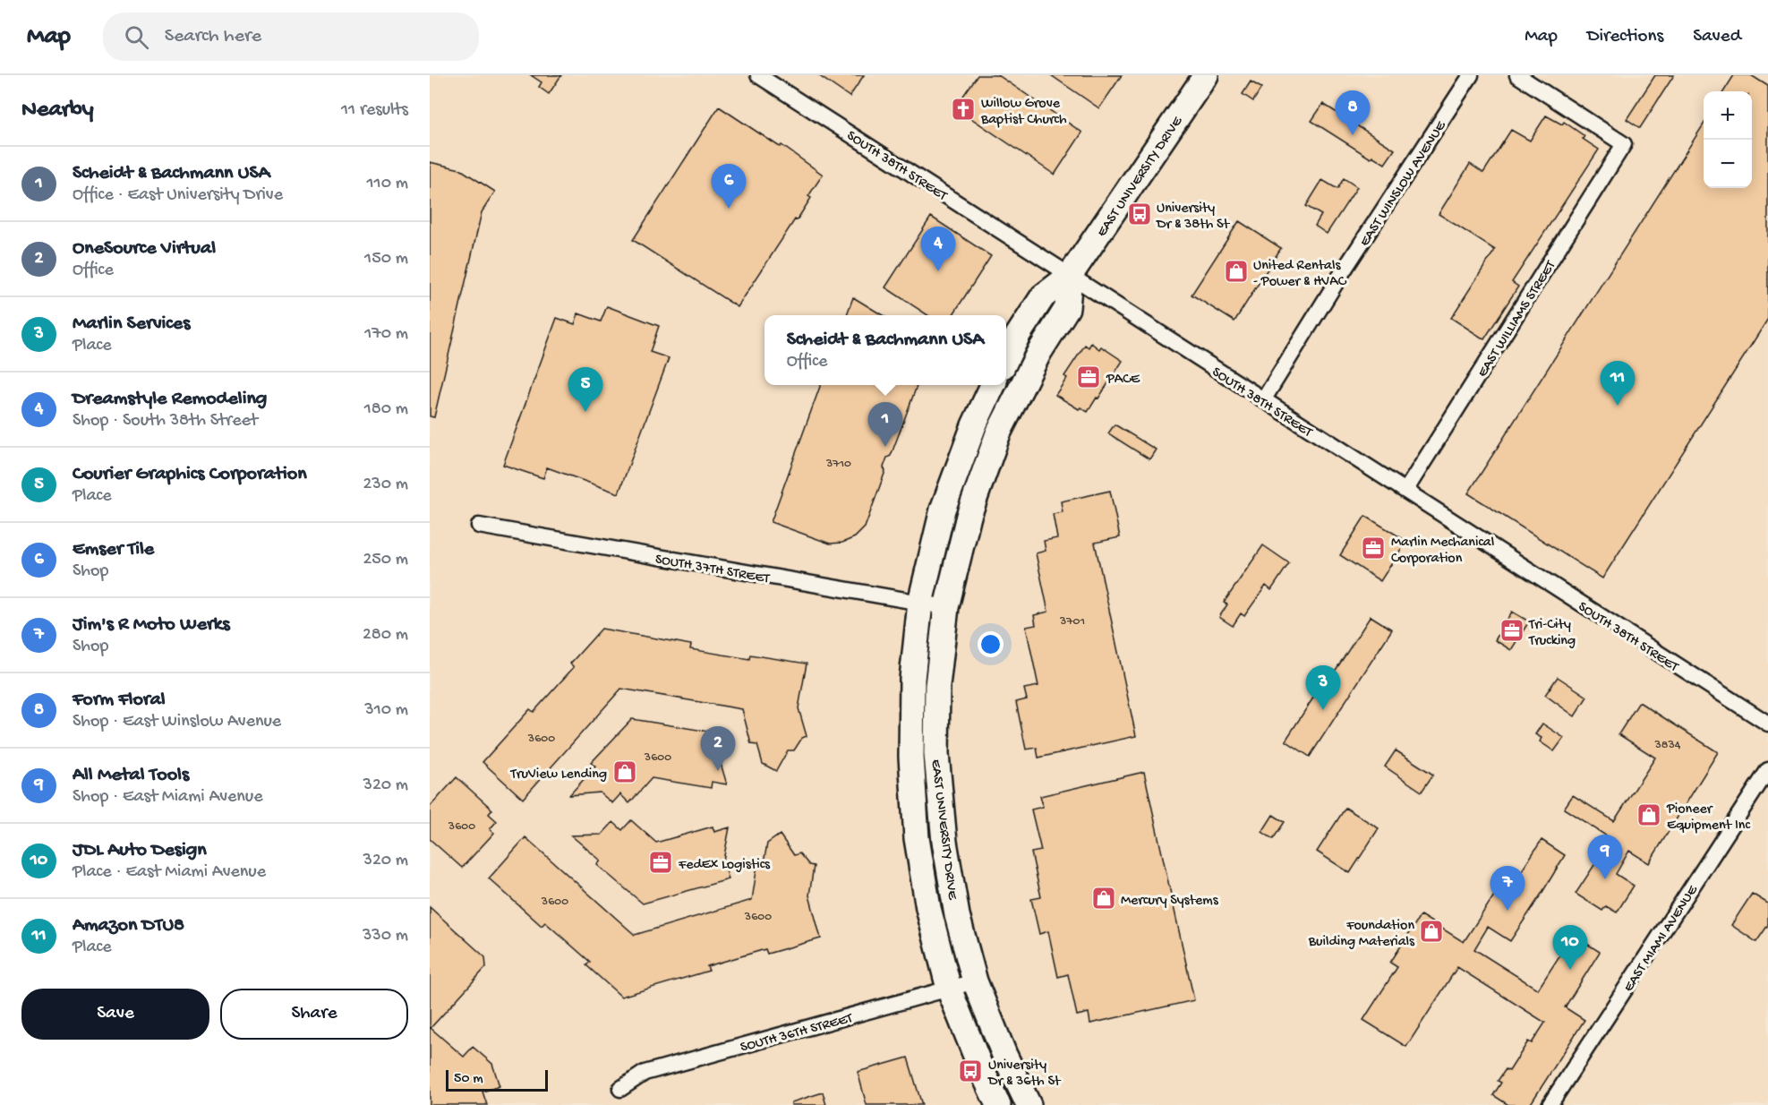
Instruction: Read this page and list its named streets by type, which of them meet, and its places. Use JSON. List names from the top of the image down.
{
  "streets": {
    "main road": ["EAST UNIVERSITY DRIVE"],
    "street": [
      "SOUTH 38TH STREET",
      "EAST WINSLOW AVENUE",
      "EAST WILLIAMS STREET",
      "SOUTH 37TH STREET",
      "EAST MIAMI AVENUE",
      "SOUTH 36TH STREET"
    ]
  },
  "crossings": [
    ["SOUTH 38TH STREET", "EAST UNIVERSITY DRIVE"],
    ["SOUTH 38TH STREET", "EAST WINSLOW AVENUE"],
    ["SOUTH 38TH STREET", "EAST WILLIAMS STREET"],
    ["EAST UNIVERSITY DRIVE", "SOUTH 37TH STREET"],
    ["EAST UNIVERSITY DRIVE", "SOUTH 36TH STREET"]
  ],
  "places": {
    "church": ["Willow Grove Baptist Church"],
    "bus stop": ["University Dr & 38th St", "University Dr & 36th St"],
    "shop": [
      "United Rentals - Power & HVAC",
      "TruView Lending",
      "Pioneer Equipment Inc",
      "Mercury Systems",
      "Foundation Building Materials"
    ],
    "office": [
      "PACE",
      "Marlin Mechanical Corporation",
      "Tri-City Trucking",
      "FedEx Logistics"
    ]
  },
  "house_numbers": [
    "3710",
    "3701",
    "3600",
    "3834",
    "3600",
    "3600",
    "3600",
    "3600"
  ],
  "scale_bar": "50 m",
  "page": {
    "header": "Map",
    "search": "Search here",
    "nav": ["Map", "Directions", "Saved"],
    "heading": ["Nearby", "11 results"],
    "pins": [
      "8",
      "6",
      "4",
      "11",
      "5",
      "1",
      "3",
      "2",
      "9",
      "7",
      "10"
    ],
    "map_buttons": ["+", "−"],
    "list": [
      {
        "mark": "1",
        "name": "Scheidt & Bachmann USA",
        "note": "Office · East University Drive",
        "value": "110 m"
      },
      {
        "mark": "2",
        "name": "OneSource Virtual",
        "note": "Office",
        "value": "150 m"
      },
      {
        "mark": "3",
        "name": "Marlin Services",
        "note": "Place",
        "value": "170 m"
      },
      {
        "mark": "4",
        "name": "Dreamstyle Remodeling",
        "note": "Shop · South 38th Street",
        "value": "180 m"
      },
      {
        "mark": "5",
        "name": "Courier Graphics Corporation",
        "note": "Place",
        "value": "230 m"
      },
      {
        "mark": "6",
        "name": "Emser Tile",
        "note": "Shop",
        "value": "250 m"
      },
      {
        "mark": "7",
        "name": "Jim's R Moto Werks",
        "note": "Shop",
        "value": "280 m"
      },
      {
        "mark": "8",
        "name": "Form Floral",
        "note": "Shop · East Winslow Avenue",
        "value": "310 m"
      },
      {
        "mark": "9",
        "name": "All Metal Tools",
        "note": "Shop · East Miami Avenue",
        "value": "320 m"
      },
      {
        "mark": "10",
        "name": "JDL Auto Design",
        "note": "Place · East Miami Avenue",
        "value": "320 m"
      },
      {
        "mark": "11",
        "name": "Amazon DTU8",
        "note": "Place",
        "value": "330 m"
      }
    ],
    "popup": ["Scheidt & Bachmann USA", "Office"],
    "buttons": ["Save", "Share"],
    "scale": "50 m"
  }
}
